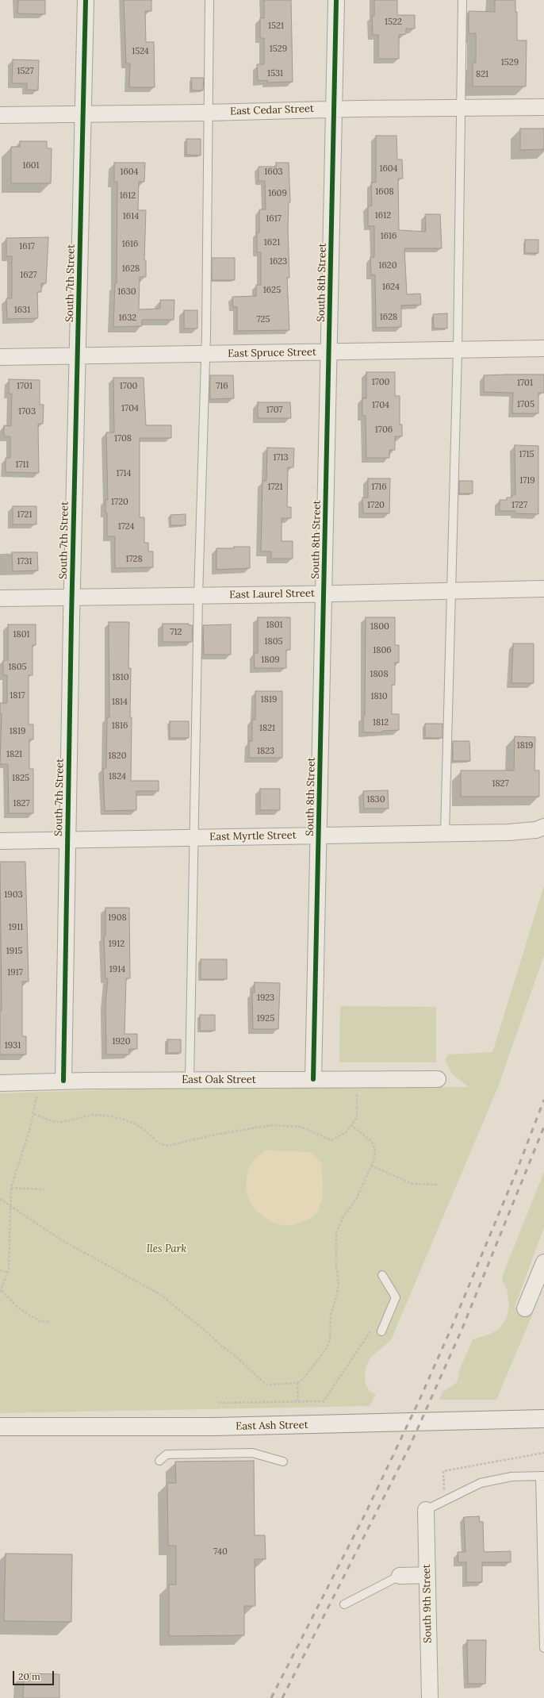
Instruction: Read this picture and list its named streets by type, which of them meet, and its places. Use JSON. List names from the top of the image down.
{
  "streets": {
    "street": [
      "East Cedar Street",
      "South 8th Street",
      "South 7th Street",
      "East Spruce Street",
      "East Laurel Street",
      "East Myrtle Street",
      "East Oak Street",
      "East Ash Street",
      "South 9th Street"
    ]
  },
  "crossings": [
    ["East Cedar Street", "South 8th Street"],
    ["East Cedar Street", "South 7th Street"],
    ["South 8th Street", "East Spruce Street"],
    ["South 8th Street", "East Laurel Street"],
    ["South 8th Street", "East Myrtle Street"],
    ["South 8th Street", "East Oak Street"],
    ["South 7th Street", "East Spruce Street"],
    ["South 7th Street", "East Laurel Street"],
    ["South 7th Street", "East Myrtle Street"],
    ["South 7th Street", "East Oak Street"]
  ],
  "parks": ["Iles Park"],
  "house_numbers": [
    "1522",
    "1521",
    "1529",
    "1524",
    "1529",
    "1527",
    "1531",
    "821",
    "1601",
    "1604",
    "1604",
    "1603",
    "1608",
    "1609",
    "1612",
    "1612",
    "1614",
    "1617",
    "1616",
    "1621",
    "1616",
    "1617",
    "1623",
    "1620",
    "1628",
    "1627",
    "1624",
    "1625",
    "1630",
    "1631",
    "1628",
    "1632",
    "725",
    "1700",
    "1701",
    "1701",
    "1700",
    "716",
    "1705",
    "1704",
    "1704",
    "1707",
    "1703",
    "1706",
    "1708",
    "1715",
    "1713",
    "1711",
    "1714",
    "1719",
    "1721",
    "1716",
    "1720",
    "1720",
    "1727",
    "1721",
    "1724",
    "1728",
    "1731",
    "1801",
    "1800",
    "712",
    "1801",
    "1805",
    "1806",
    "1809",
    "1805",
    "1808",
    "1810",
    "1817",
    "1810",
    "1819",
    "1814",
    "1812",
    "1816",
    "1821",
    "1819",
    "1819",
    "1823",
    "1821",
    "1820",
    "1824",
    "1825",
    "1827",
    "1830",
    "1827",
    "1903",
    "1908",
    "1911",
    "1912",
    "1915",
    "1914",
    "1917",
    "1923",
    "1925",
    "1920",
    "1931",
    "740"
  ],
  "scale_bar": "20 m"
}
